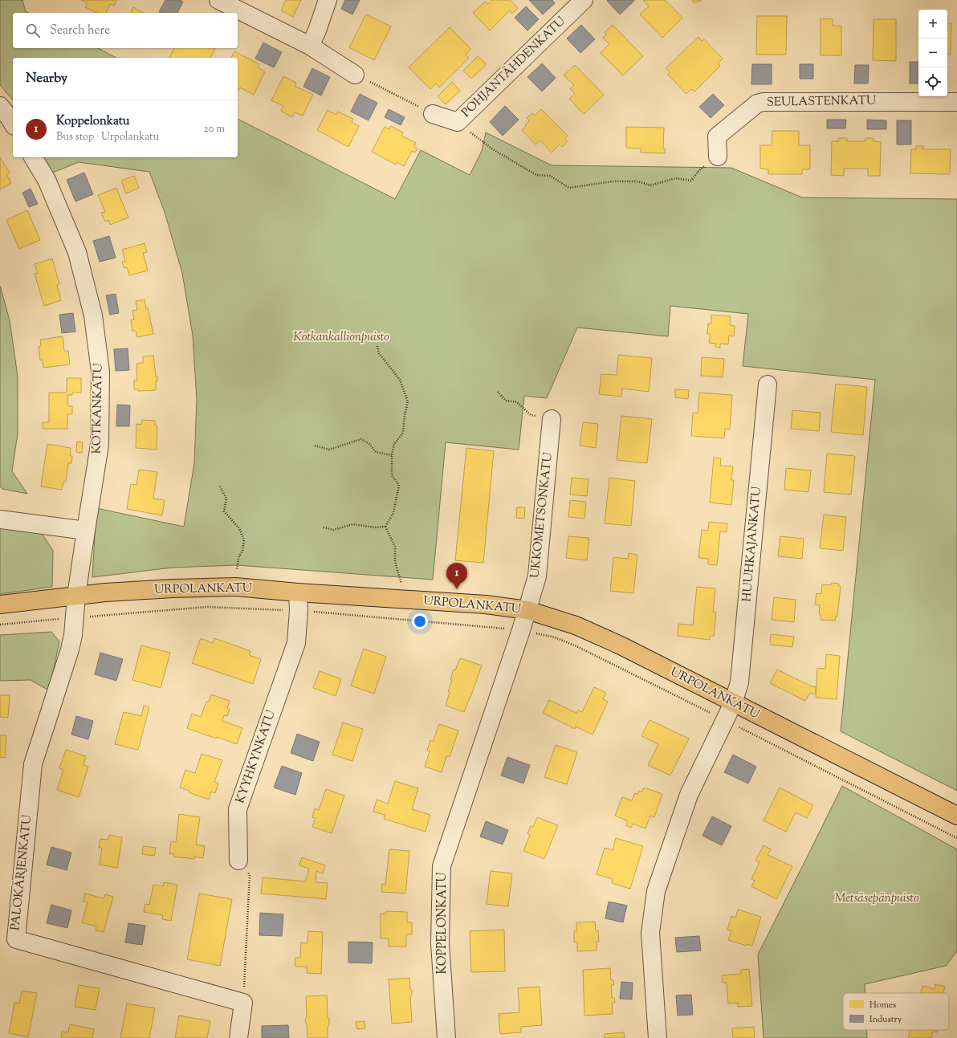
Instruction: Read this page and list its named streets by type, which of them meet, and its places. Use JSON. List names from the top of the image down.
{
  "streets": {
    "main road": ["URPOLANKATU"],
    "street": [
      "POHJANTÄHDENKATU",
      "SEULASTENKATU",
      "KOTKANKATU",
      "UKKOMETSONKATU",
      "HUUHKAJANKATU",
      "KYYHKYNKATU",
      "PALOKÄRJENKATU",
      "KOPPELONKATU"
    ]
  },
  "crossings": [
    ["KOTKANKATU", "URPOLANKATU"],
    ["KOTKANKATU", "PALOKÄRJENKATU"],
    ["UKKOMETSONKATU", "URPOLANKATU"],
    ["UKKOMETSONKATU", "KOPPELONKATU"],
    ["HUUHKAJANKATU", "URPOLANKATU"],
    ["URPOLANKATU", "KYYHKYNKATU"],
    ["URPOLANKATU", "PALOKÄRJENKATU"],
    ["URPOLANKATU", "KOPPELONKATU"]
  ],
  "parks": ["Kotkankallionpuisto", "Metsäsepänpuisto"],
  "legend": ["Homes", "Industry"],
  "page": {
    "map_buttons": ["+", "−"],
    "search": "Search here",
    "heading": "Nearby",
    "list": [
      {
        "mark": "1",
        "name": "Koppelonkatu",
        "note": "Bus stop · Urpolankatu",
        "value": "20 m"
      }
    ],
    "pins": "1"
  }
}
